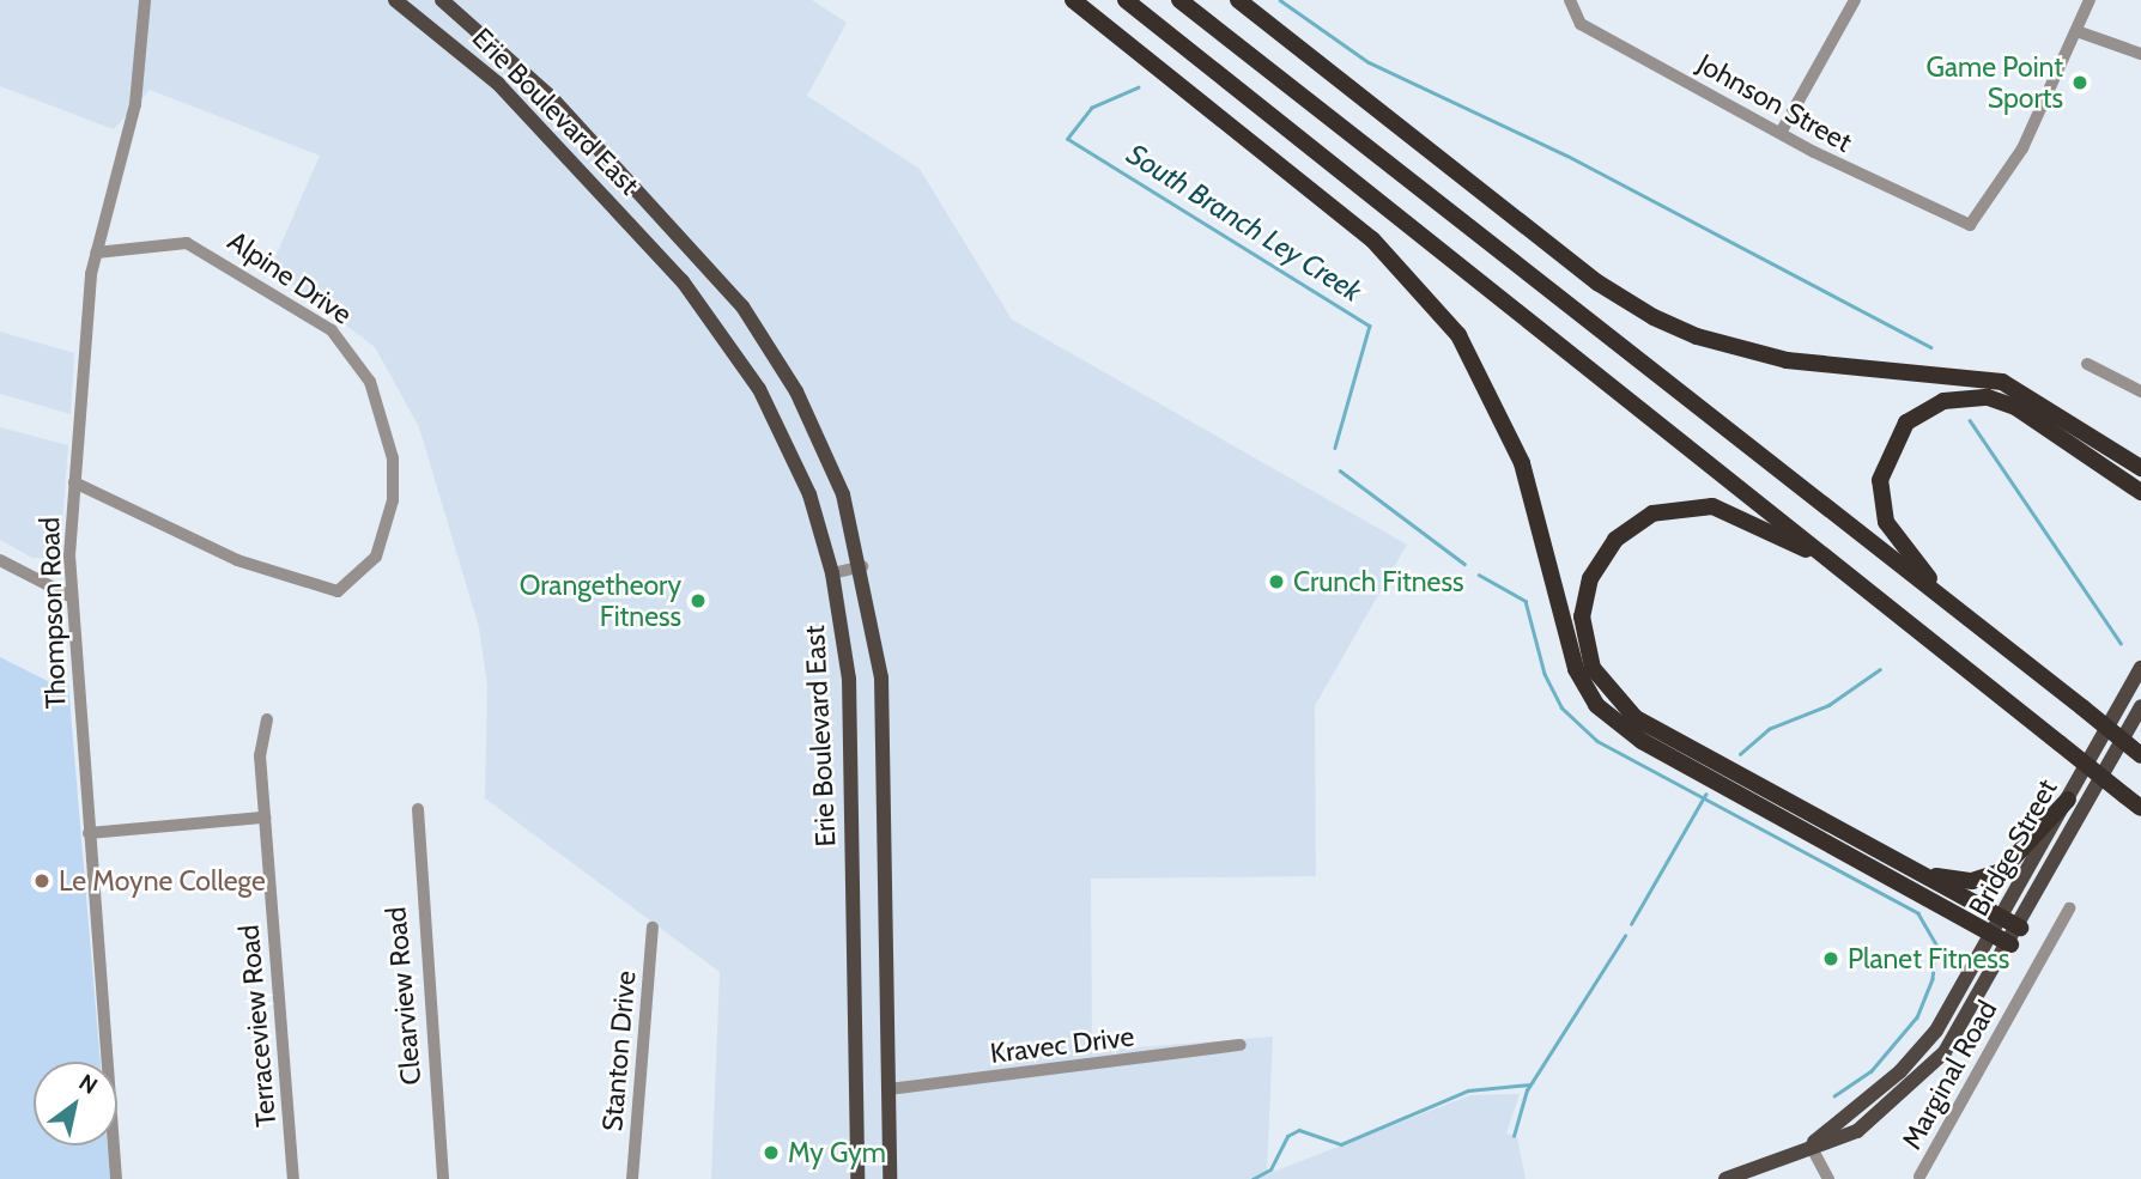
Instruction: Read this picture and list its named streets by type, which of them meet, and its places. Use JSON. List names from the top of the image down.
{
  "streets": {
    "main road": ["Erie Boulevard East", "Bridge Street"],
    "street": [
      "Johnson Street",
      "Alpine Drive",
      "Thompson Road",
      "Clearview Road",
      "Terraceview Road",
      "Kravec Drive",
      "Stanton Drive",
      "Marginal Road"
    ]
  },
  "crossings": [
    ["Erie Boulevard East", "Kravec Drive"],
    ["Alpine Drive", "Thompson Road"]
  ],
  "water": ["South Branch Ley Creek"],
  "places": [
    "Game Point Sports",
    "Crunch Fitness",
    "Orangetheory Fitness",
    "Le Moyne College",
    "Planet Fitness",
    "My Gym"
  ],
  "north": "top right"
}
